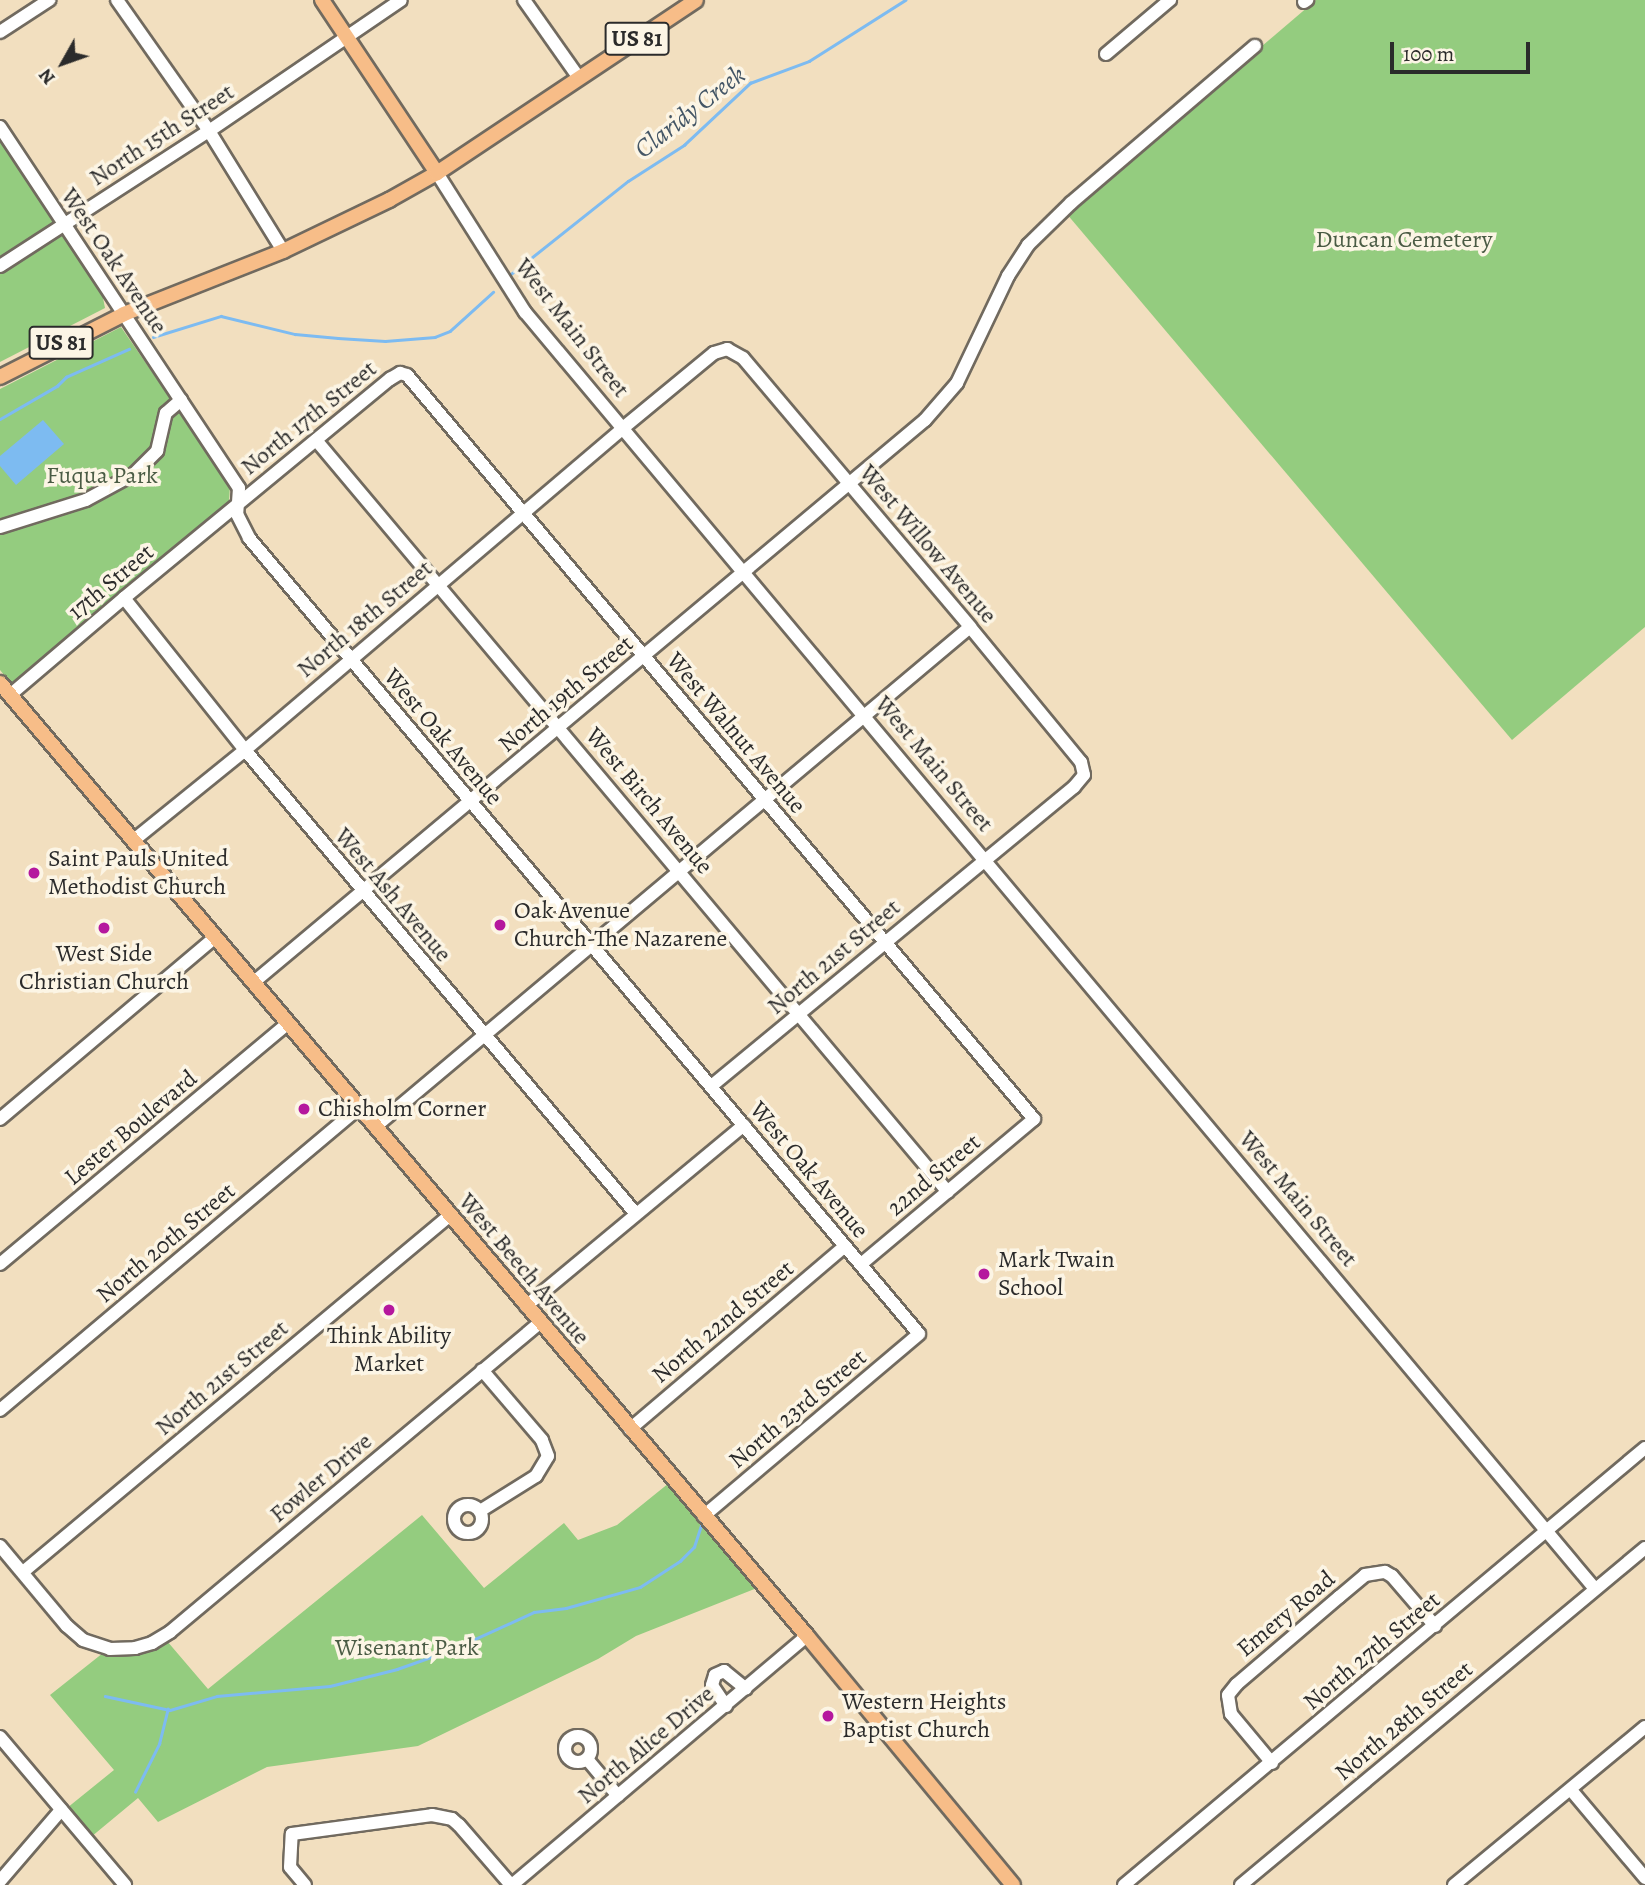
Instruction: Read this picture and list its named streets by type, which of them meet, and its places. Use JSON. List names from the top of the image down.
{
  "streets": {
    "main road": ["US 81", "West Main Street", "West Beech Avenue"],
    "street": [
      "North 15th Street",
      "West Oak Avenue",
      "North 17th Street",
      "West Willow Avenue",
      "17th Street",
      "North 18th Street",
      "North 19th Street",
      "West Walnut Avenue",
      "West Birch Avenue",
      "West Ash Avenue",
      "North 21st Street",
      "Lester Boulevard",
      "22nd Street",
      "North 20th Street",
      "North 22nd Street",
      "North 23rd Street",
      "Fowler Drive",
      "Emery Road",
      "North 27th Street",
      "North 28th Street",
      "North Alice Drive"
    ]
  },
  "crossings": [
    ["US 81", "West Oak Avenue"],
    ["US 81", "West Main Street"],
    ["North 15th Street", "West Oak Avenue"],
    ["North 15th Street", "West Main Street"],
    ["West Oak Avenue", "North 17th Street"],
    ["West Oak Avenue", "17th Street"],
    ["West Oak Avenue", "North 18th Street"],
    ["West Oak Avenue", "North 19th Street"],
    ["West Oak Avenue", "North 21st Street"],
    ["West Oak Avenue", "22nd Street"],
    ["West Oak Avenue", "North 22nd Street"],
    ["West Oak Avenue", "North 23rd Street"],
    ["West Main Street", "North 18th Street"],
    ["West Main Street", "North 19th Street"],
    ["West Main Street", "North 21st Street"],
    ["West Main Street", "North 27th Street"],
    ["West Main Street", "North 28th Street"],
    ["North 17th Street", "17th Street"],
    ["North 17th Street", "West Walnut Avenue"],
    ["North 17th Street", "West Birch Avenue"],
    ["West Willow Avenue", "North 18th Street"],
    ["West Willow Avenue", "North 19th Street"],
    ["West Willow Avenue", "North 21st Street"],
    ["17th Street", "West Ash Avenue"],
    ["17th Street", "West Beech Avenue"],
    ["North 18th Street", "West Walnut Avenue"],
    ["North 18th Street", "West Birch Avenue"],
    ["North 18th Street", "West Ash Avenue"],
    ["North 18th Street", "West Beech Avenue"],
    ["North 19th Street", "West Walnut Avenue"],
    ["North 19th Street", "West Birch Avenue"],
    ["North 19th Street", "West Ash Avenue"],
    ["North 19th Street", "West Beech Avenue"],
    ["West Walnut Avenue", "North 21st Street"],
    ["West Walnut Avenue", "22nd Street"],
    ["West Birch Avenue", "North 21st Street"],
    ["West Birch Avenue", "22nd Street"],
    ["North 21st Street", "West Beech Avenue"],
    ["North 21st Street", "Fowler Drive"],
    ["Lester Boulevard", "West Beech Avenue"],
    ["North 20th Street", "West Beech Avenue"],
    ["West Beech Avenue", "North 22nd Street"],
    ["West Beech Avenue", "North 23rd Street"],
    ["West Beech Avenue", "Fowler Drive"],
    ["West Beech Avenue", "North Alice Drive"],
    ["Emery Road", "North 27th Street"]
  ],
  "water": ["Claridy Creek"],
  "parks": ["Duncan Cemetery", "Fuqua Park", "Wisenant Park"],
  "places": [
    "Saint Pauls United Methodist Church",
    "Oak Avenue Church-The Nazarene",
    "West Side Christian Church",
    "Chisholm Corner",
    "Mark Twain School",
    "Think Ability Market",
    "Western Heights Baptist Church"
  ],
  "scale_bar": "100 m",
  "north": "bottom left"
}
